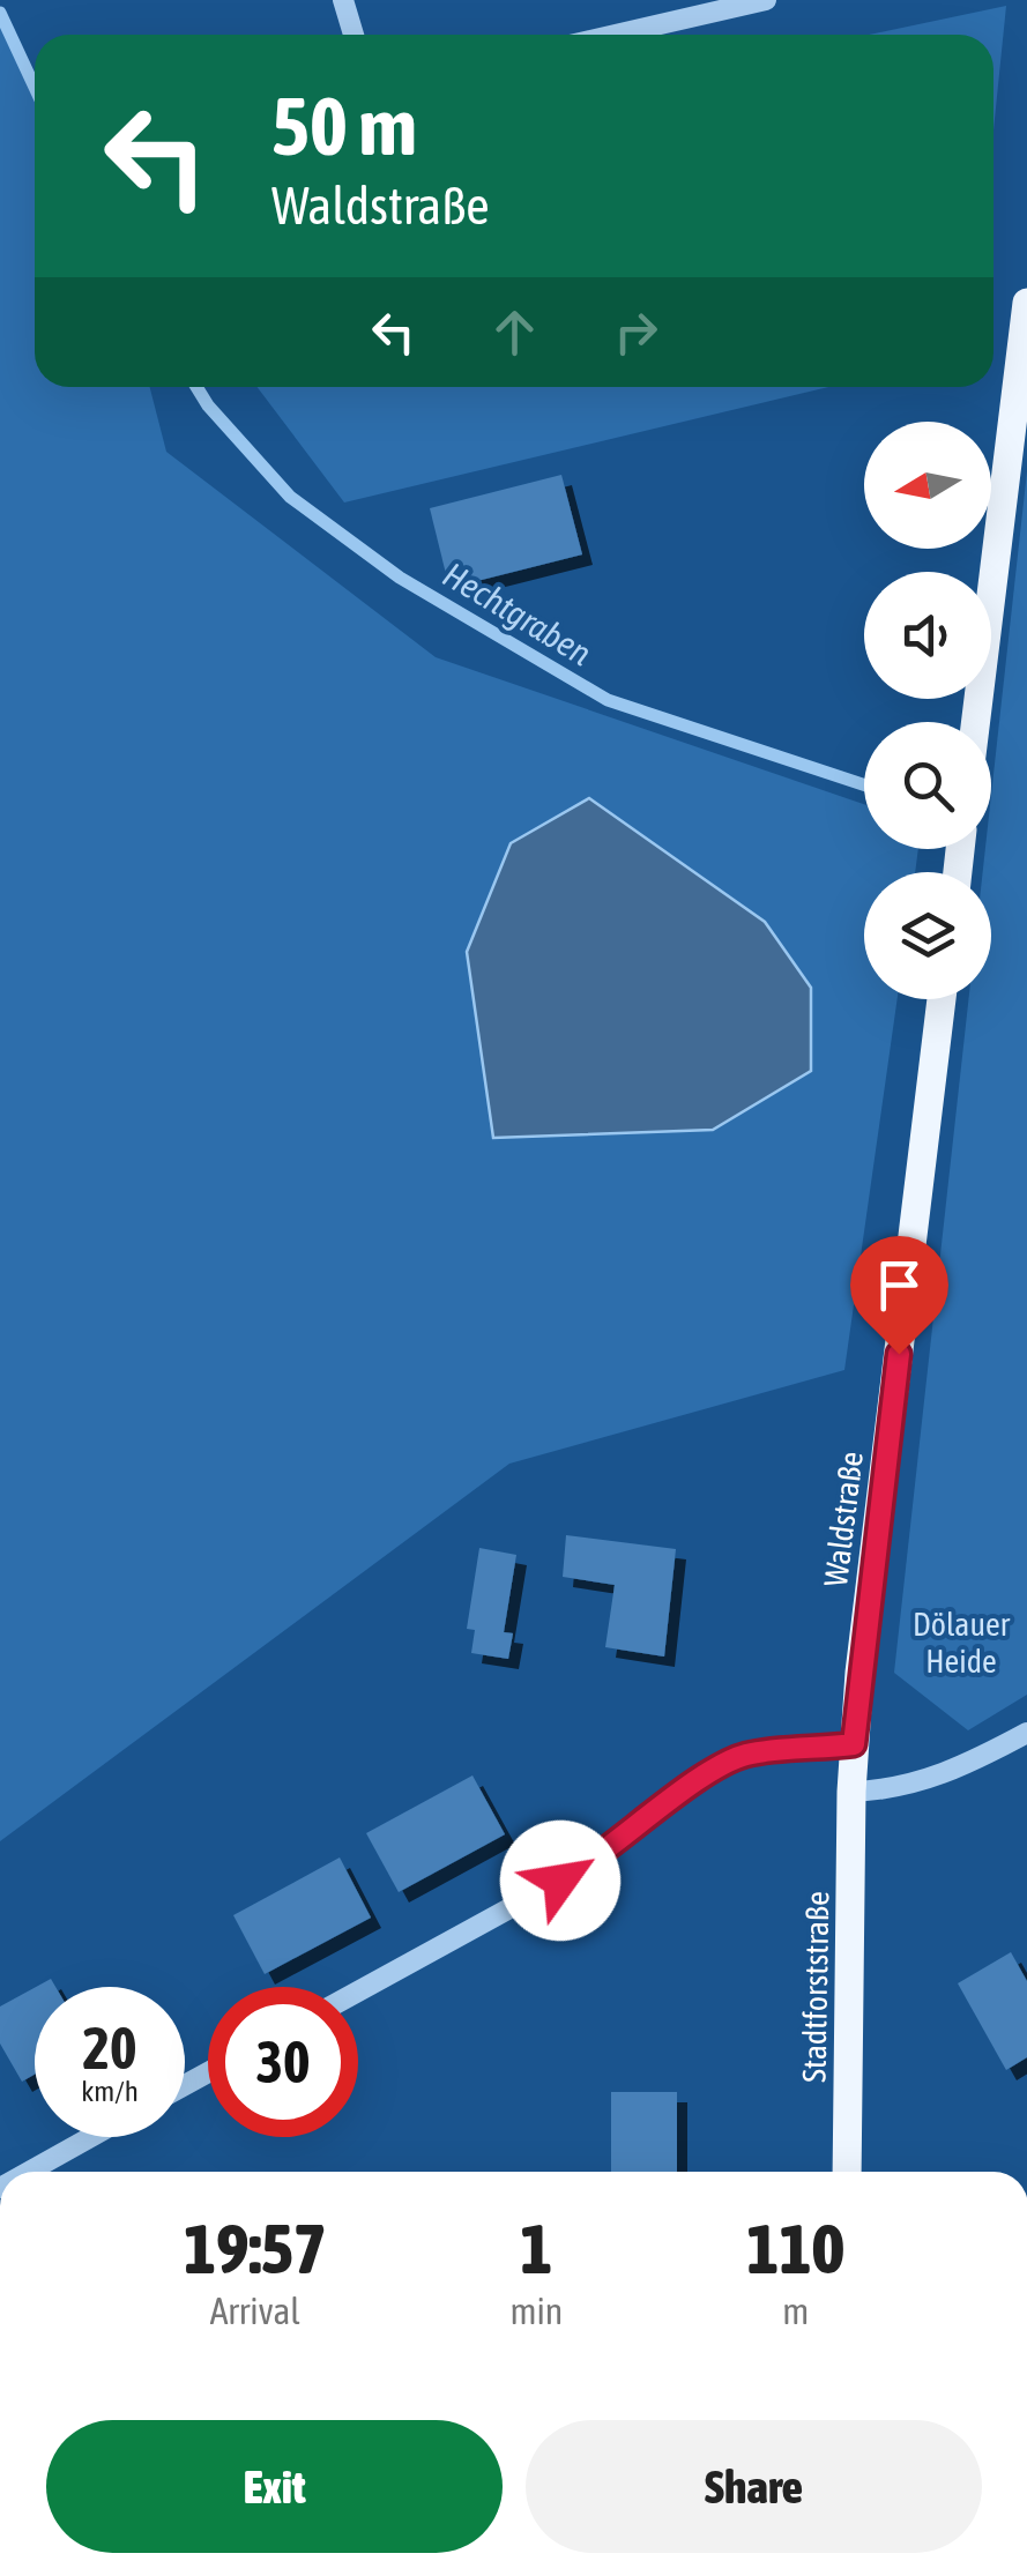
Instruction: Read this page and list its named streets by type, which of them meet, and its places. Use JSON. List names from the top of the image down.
{
  "streets": {
    "main road": ["Waldstraße", "Stadtforststraße"]
  },
  "crossings": [
    ["Waldstraße", "Stadtforststraße"]
  ],
  "water": ["Hechtgraben"],
  "parks": ["Dölauer Heide"],
  "north": "left",
  "page": {
    "turn": ["50 m", "Waldstraße"],
    "speed": "20 km/h",
    "limit": "30",
    "eta": [
      "19:57",
      "Arrival",
      "1",
      "min",
      "110",
      "m"
    ],
    "buttons": ["Exit", "Share"]
  }
}
